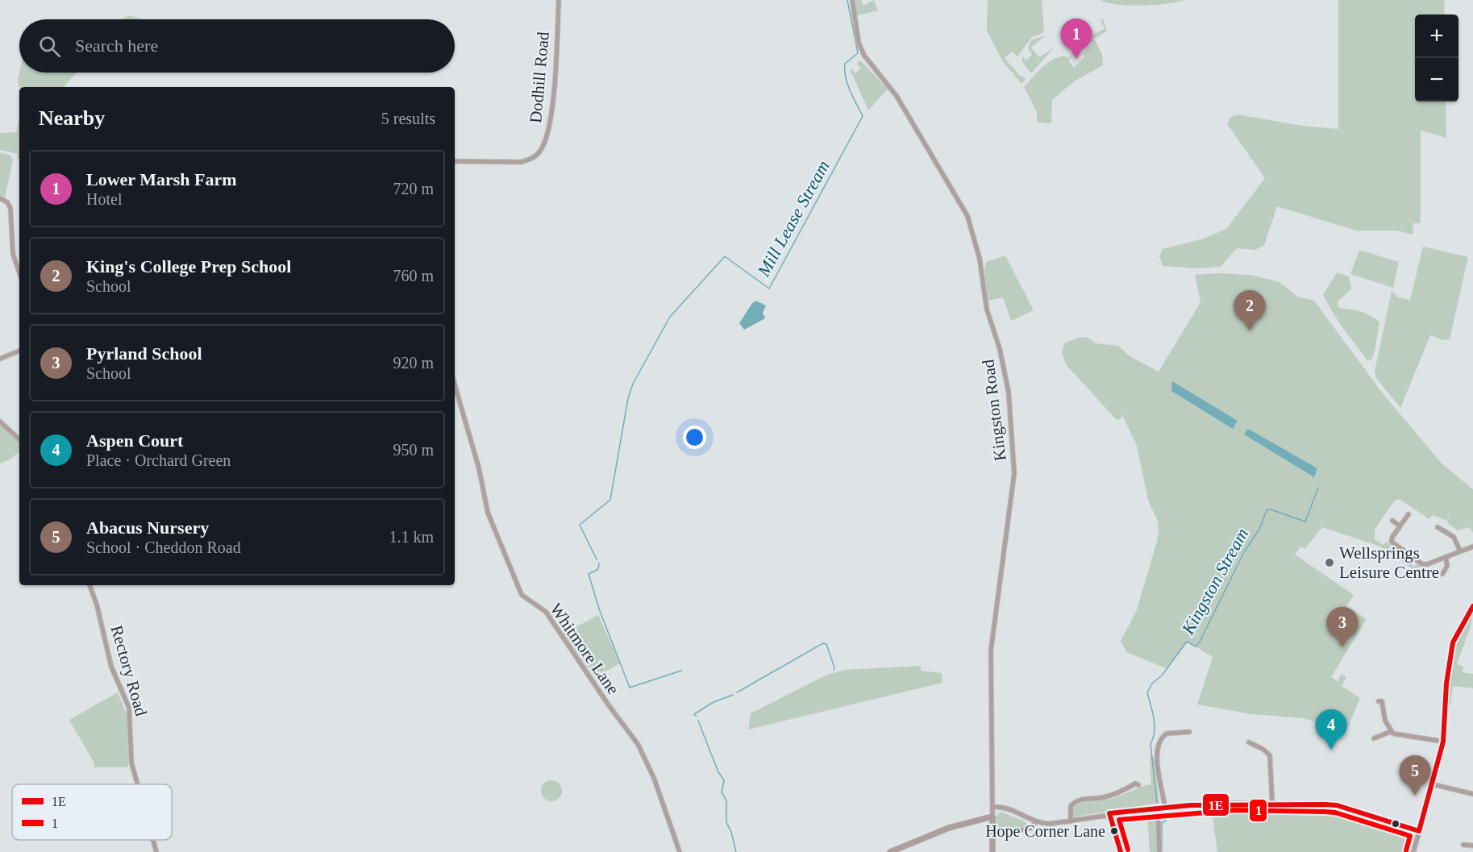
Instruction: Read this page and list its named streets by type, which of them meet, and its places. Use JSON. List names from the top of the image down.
{
  "streets": {
    "street": [
      "Dodhill Road",
      "Kingston Road",
      "Whitmore Lane",
      "Rectory Road"
    ]
  },
  "water": ["Mill Lease Stream", "Kingston Stream"],
  "places": ["Wellsprings Leisure Centre", "Hope Corner Lane"],
  "lines": ["transit line 1E", "transit line 1"],
  "legend": ["1E", "1"],
  "page": {
    "map_buttons": ["+", "−"],
    "pins": [
      "1",
      "2",
      "3",
      "4",
      "5"
    ],
    "search": "Search here",
    "heading": ["Nearby", "5 results"],
    "list": [
      {
        "mark": "1",
        "name": "Lower Marsh Farm",
        "note": "Hotel",
        "value": "720 m"
      },
      {
        "mark": "2",
        "name": "King's College Prep School",
        "note": "School",
        "value": "760 m"
      },
      {
        "mark": "3",
        "name": "Pyrland School",
        "note": "School",
        "value": "920 m"
      },
      {
        "mark": "4",
        "name": "Aspen Court",
        "note": "Place · Orchard Green",
        "value": "950 m"
      },
      {
        "mark": "5",
        "name": "Abacus Nursery",
        "note": "School · Cheddon Road",
        "value": "1.1 km"
      }
    ]
  }
}
